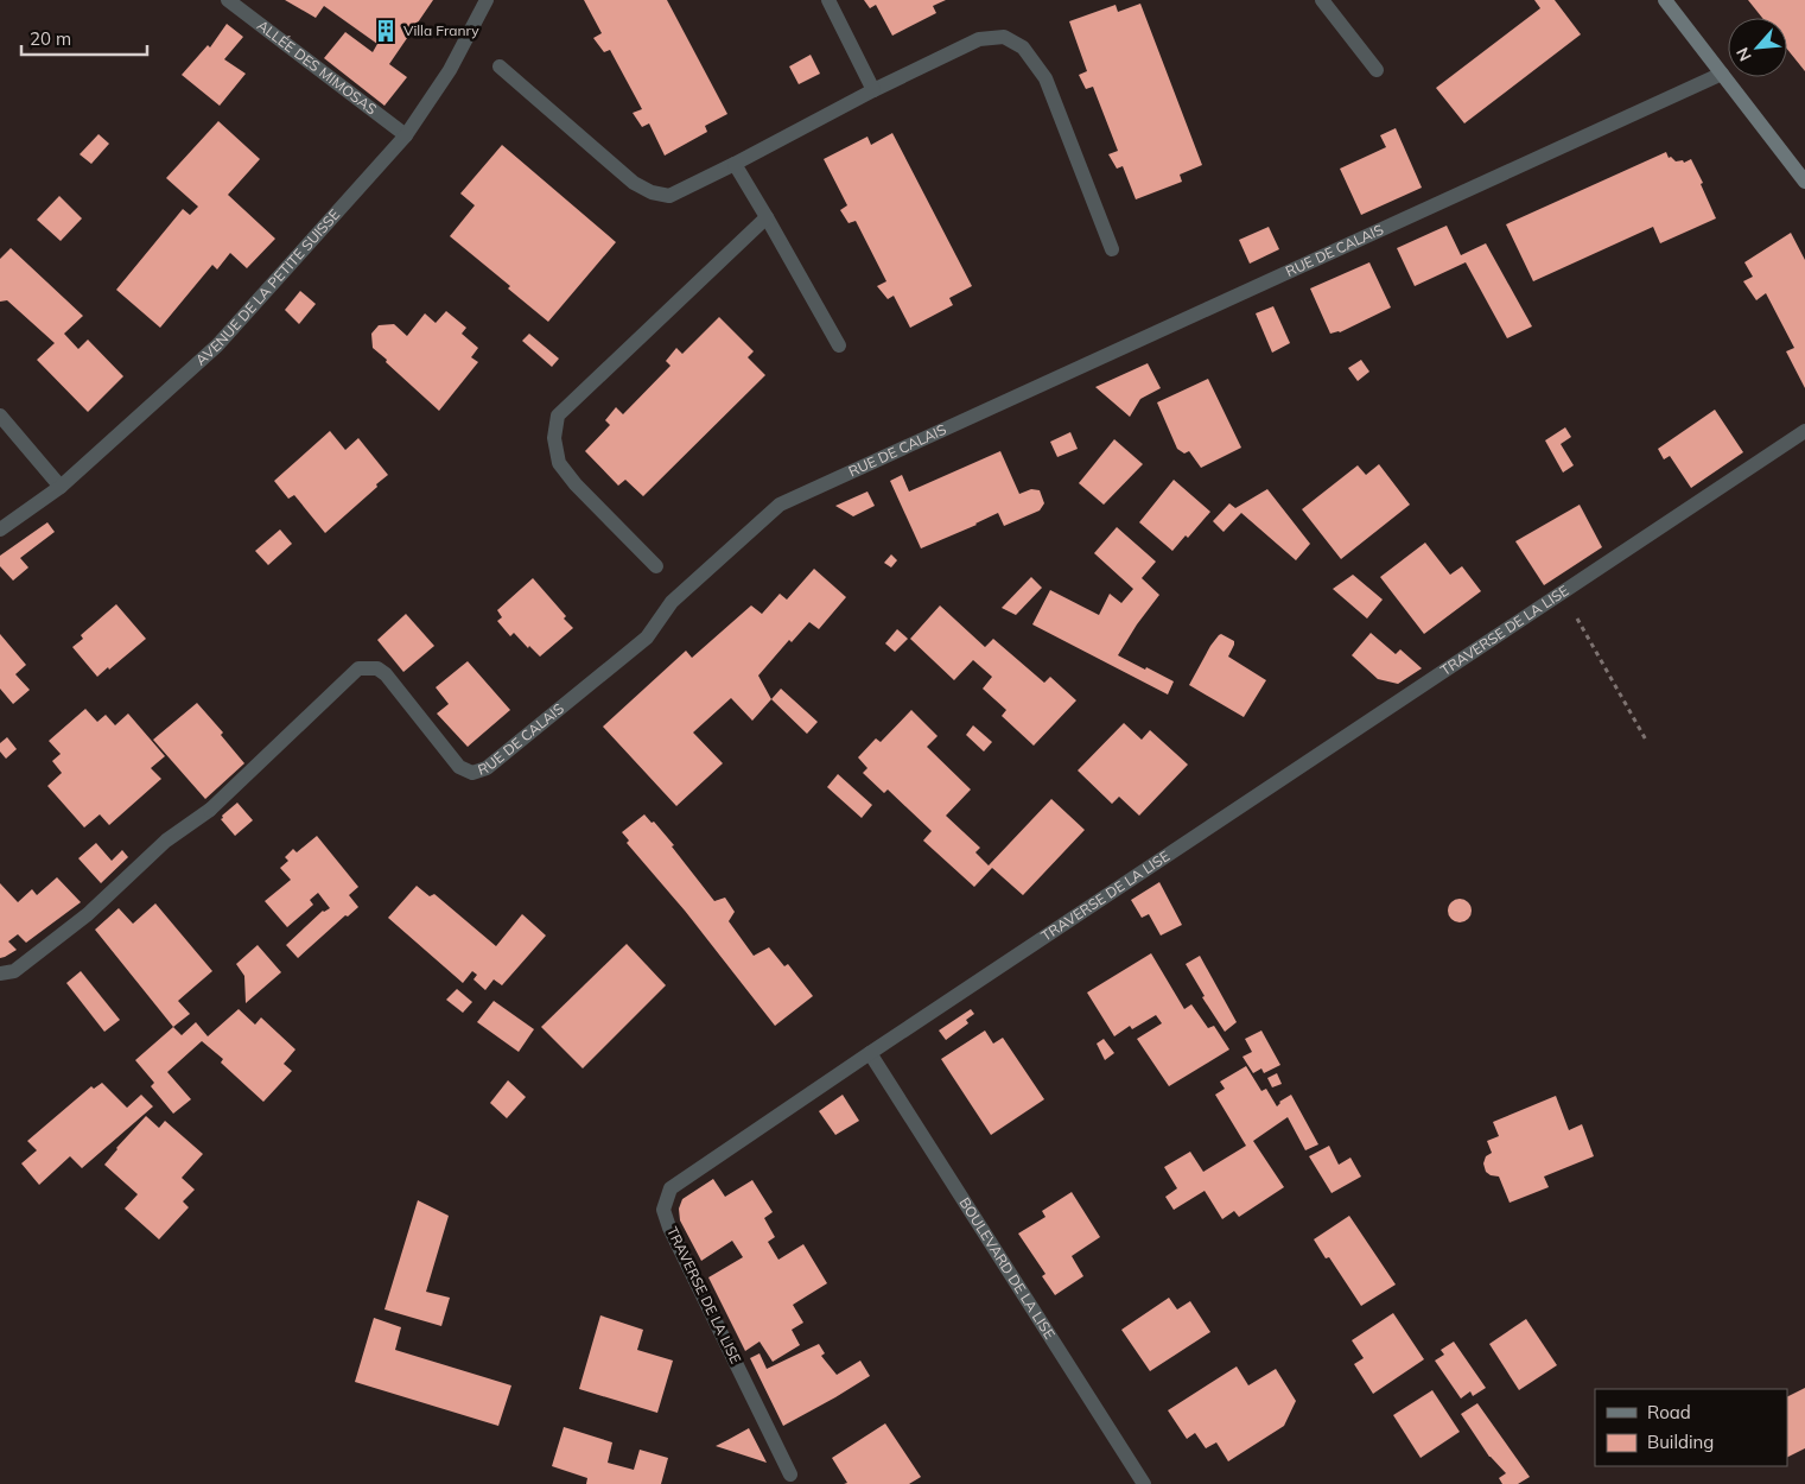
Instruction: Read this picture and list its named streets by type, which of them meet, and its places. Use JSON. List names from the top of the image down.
{
  "streets": {
    "street": [
      "ALLÉE DES MIMOSAS",
      "RUE DE CALAIS",
      "AVENUE DE LA PETITE SUISSE",
      "TRAVERSE DE LA LISE",
      "BOULEVARD DE LA LISE"
    ]
  },
  "crossings": [
    ["ALLÉE DES MIMOSAS", "AVENUE DE LA PETITE SUISSE"],
    ["TRAVERSE DE LA LISE", "BOULEVARD DE LA LISE"]
  ],
  "places": {
    "building": ["Villa Franry"]
  },
  "legend": ["Road", "Building"],
  "scale_bar": "20 m",
  "north": "bottom left"
}
